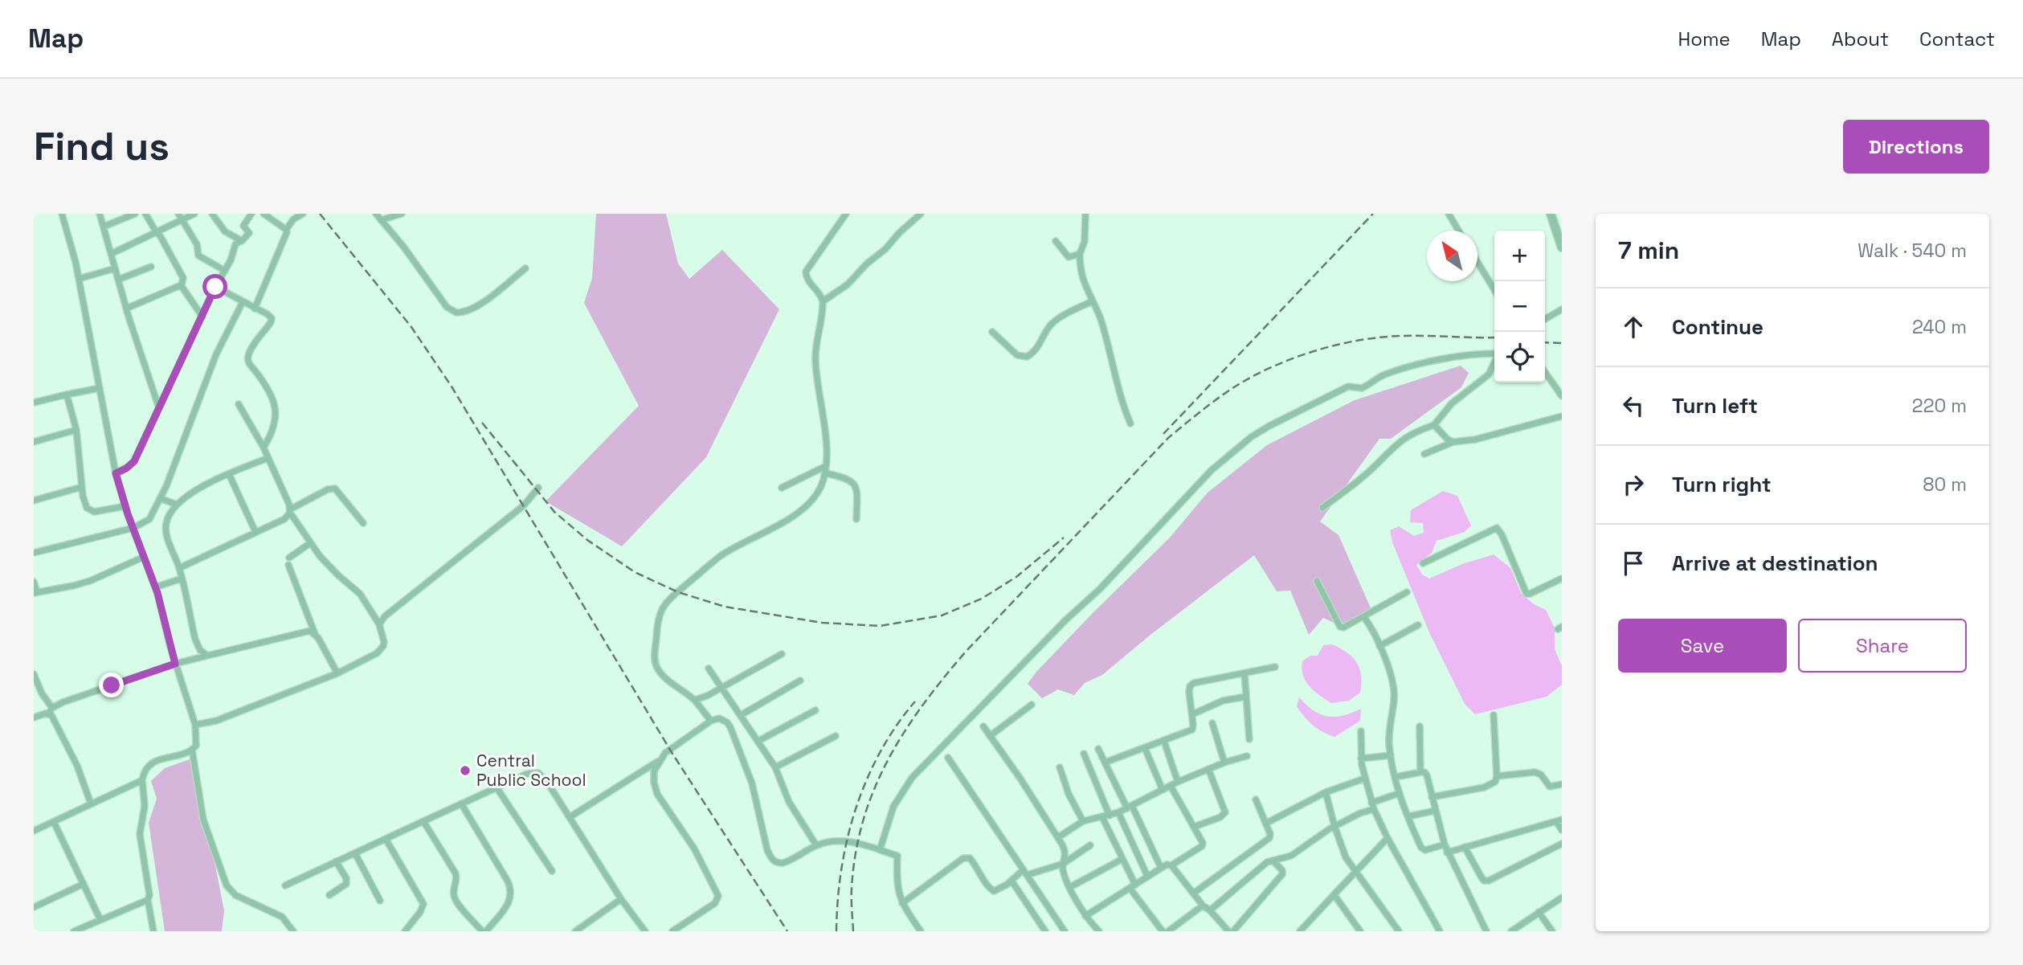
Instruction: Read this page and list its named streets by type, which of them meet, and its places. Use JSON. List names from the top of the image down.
{
  "places": ["Central Public School"],
  "north": "top left",
  "page": {
    "header": "Map",
    "nav": [
      "Home",
      "Map",
      "About",
      "Contact"
    ],
    "buttons": [
      "Directions",
      ["Save", "Share"]
    ],
    "title": "Find us",
    "heading": ["7 min", "Walk · 540 m"],
    "map_buttons": ["+", "−"],
    "list": [
      ["Continue", "240 m"],
      ["Turn left", "220 m"],
      ["Turn right", "80 m"],
      "Arrive at destination"
    ]
  }
}
